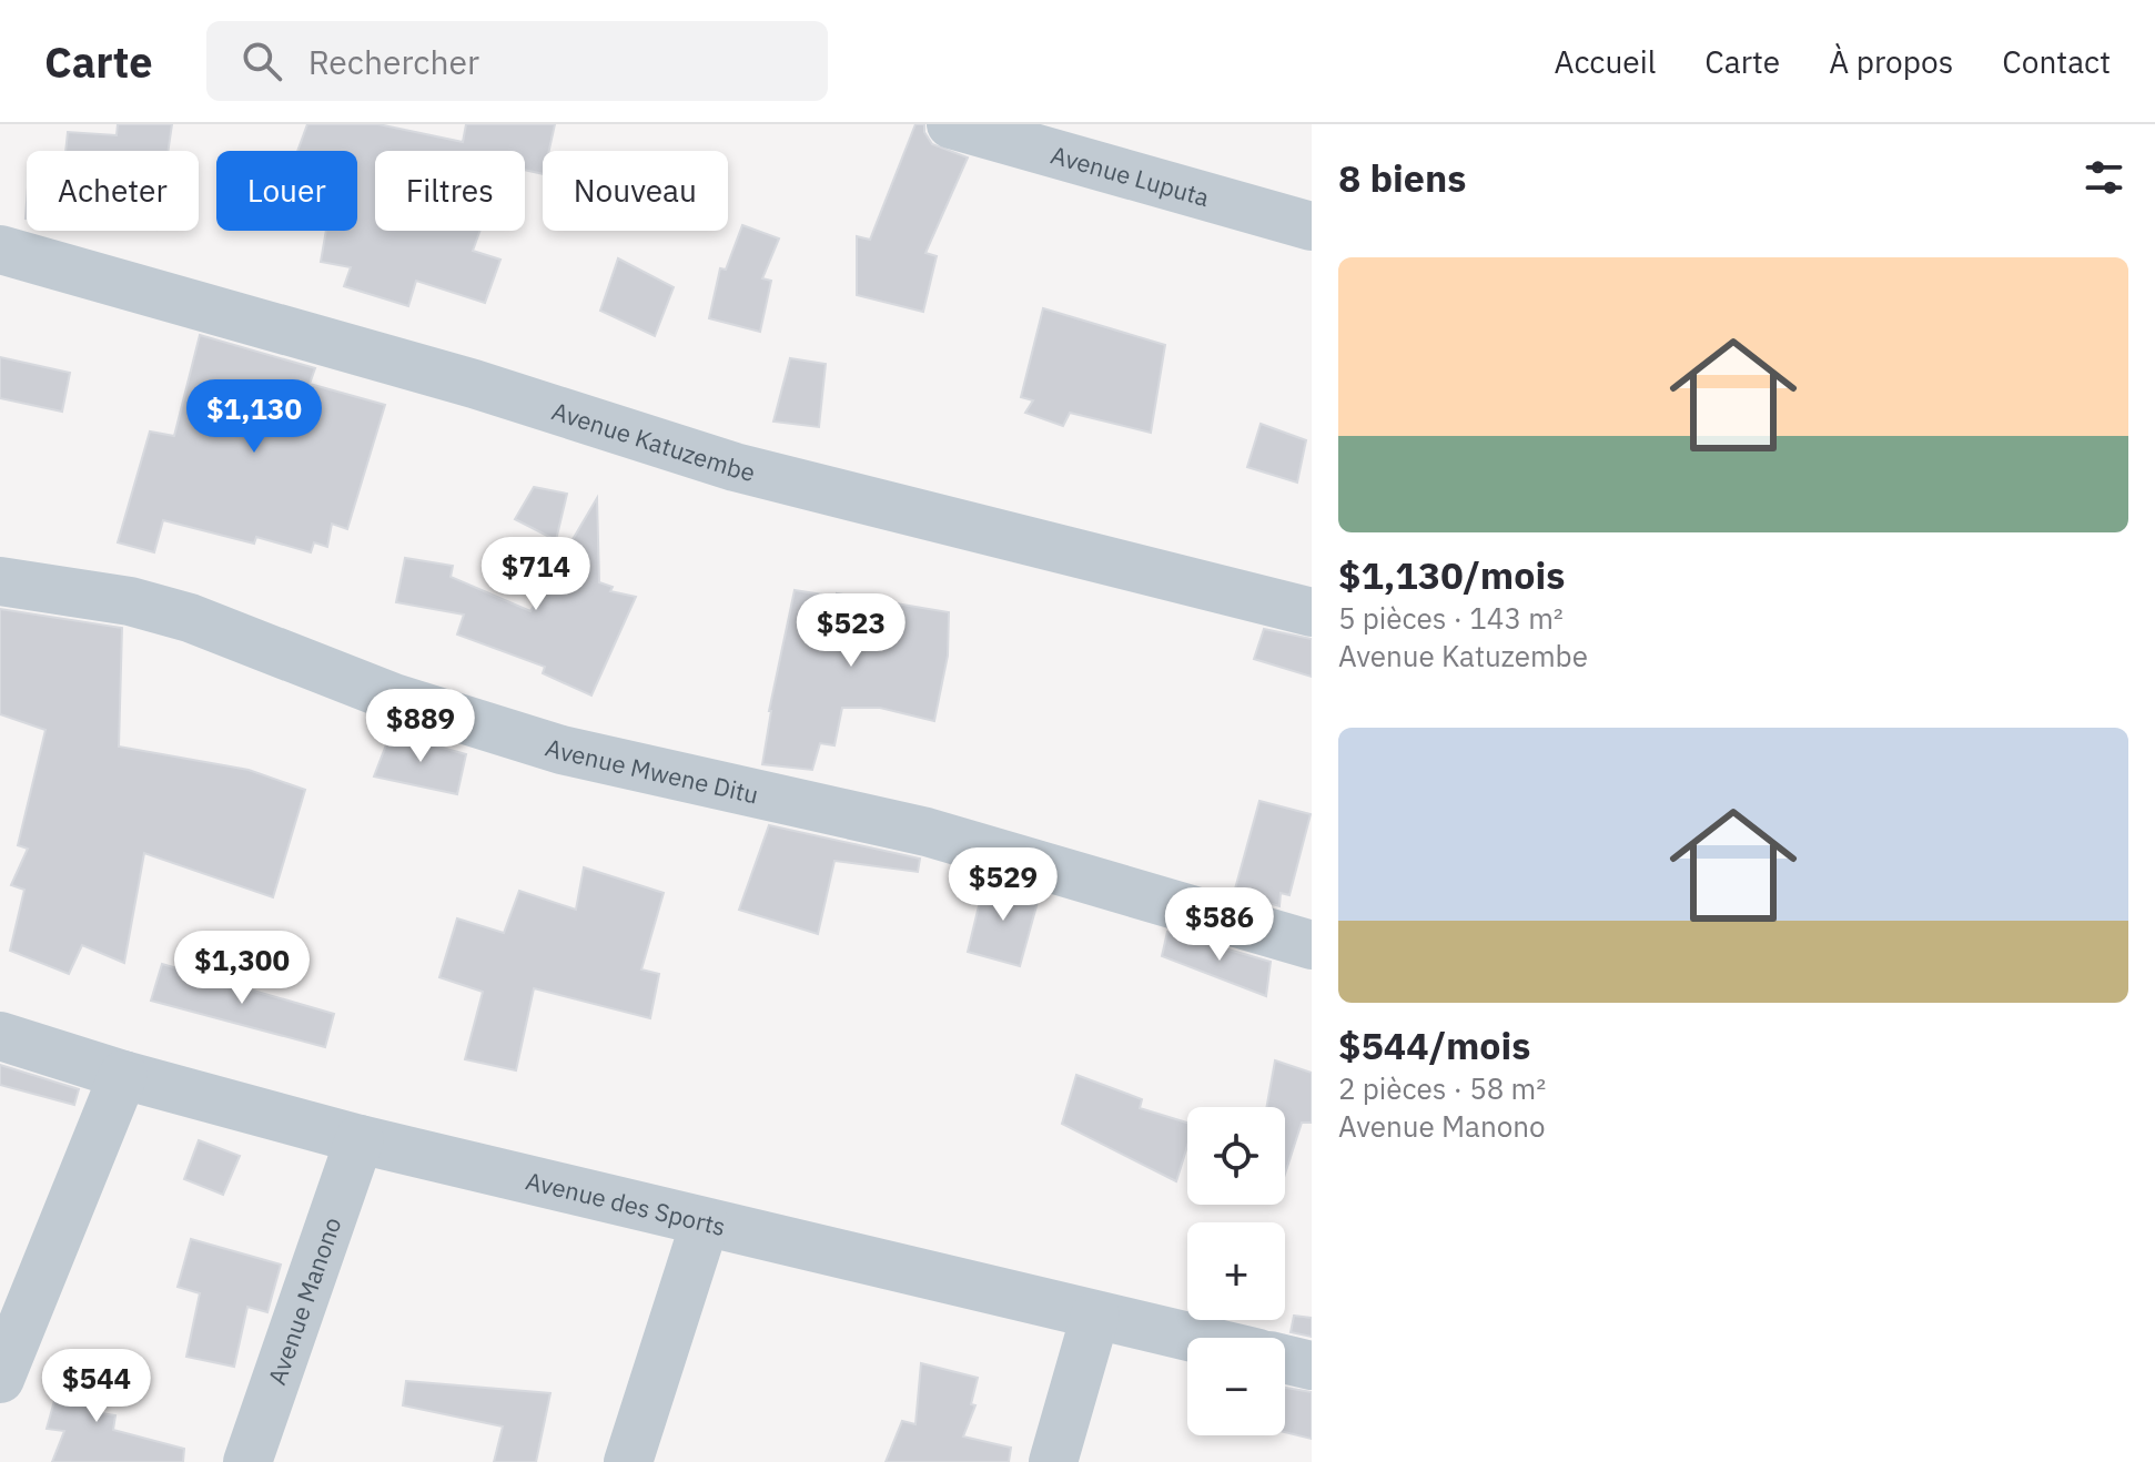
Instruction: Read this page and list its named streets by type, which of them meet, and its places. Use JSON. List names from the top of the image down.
{
  "streets": {
    "street": [
      "Avenue Luputa",
      "Avenue Katuzembe",
      "Avenue Mwene Ditu",
      "Avenue des Sports",
      "Avenue Manono"
    ]
  },
  "crossings": [
    ["Avenue des Sports", "Avenue Manono"]
  ],
  "page": {
    "header": "Carte",
    "search": "Rechercher",
    "nav": [
      "Accueil",
      "Carte",
      "À propos",
      "Contact"
    ],
    "heading": "8 biens",
    "chip": [
      "Acheter",
      "Louer",
      "Filtres",
      "Nouveau"
    ],
    "list": [
      {
        "name": "$1,130/mois",
        "note": "5 pièces · 143 m² · Avenue Katuzembe"
      },
      {
        "name": "$544/mois",
        "note": "2 pièces · 58 m² · Avenue Manono"
      }
    ],
    "price": [
      "$1,130",
      "$714",
      "$523",
      "$889",
      "$529",
      "$586",
      "$1,300",
      "$544"
    ],
    "map_buttons": ["+", "−"]
  }
}
